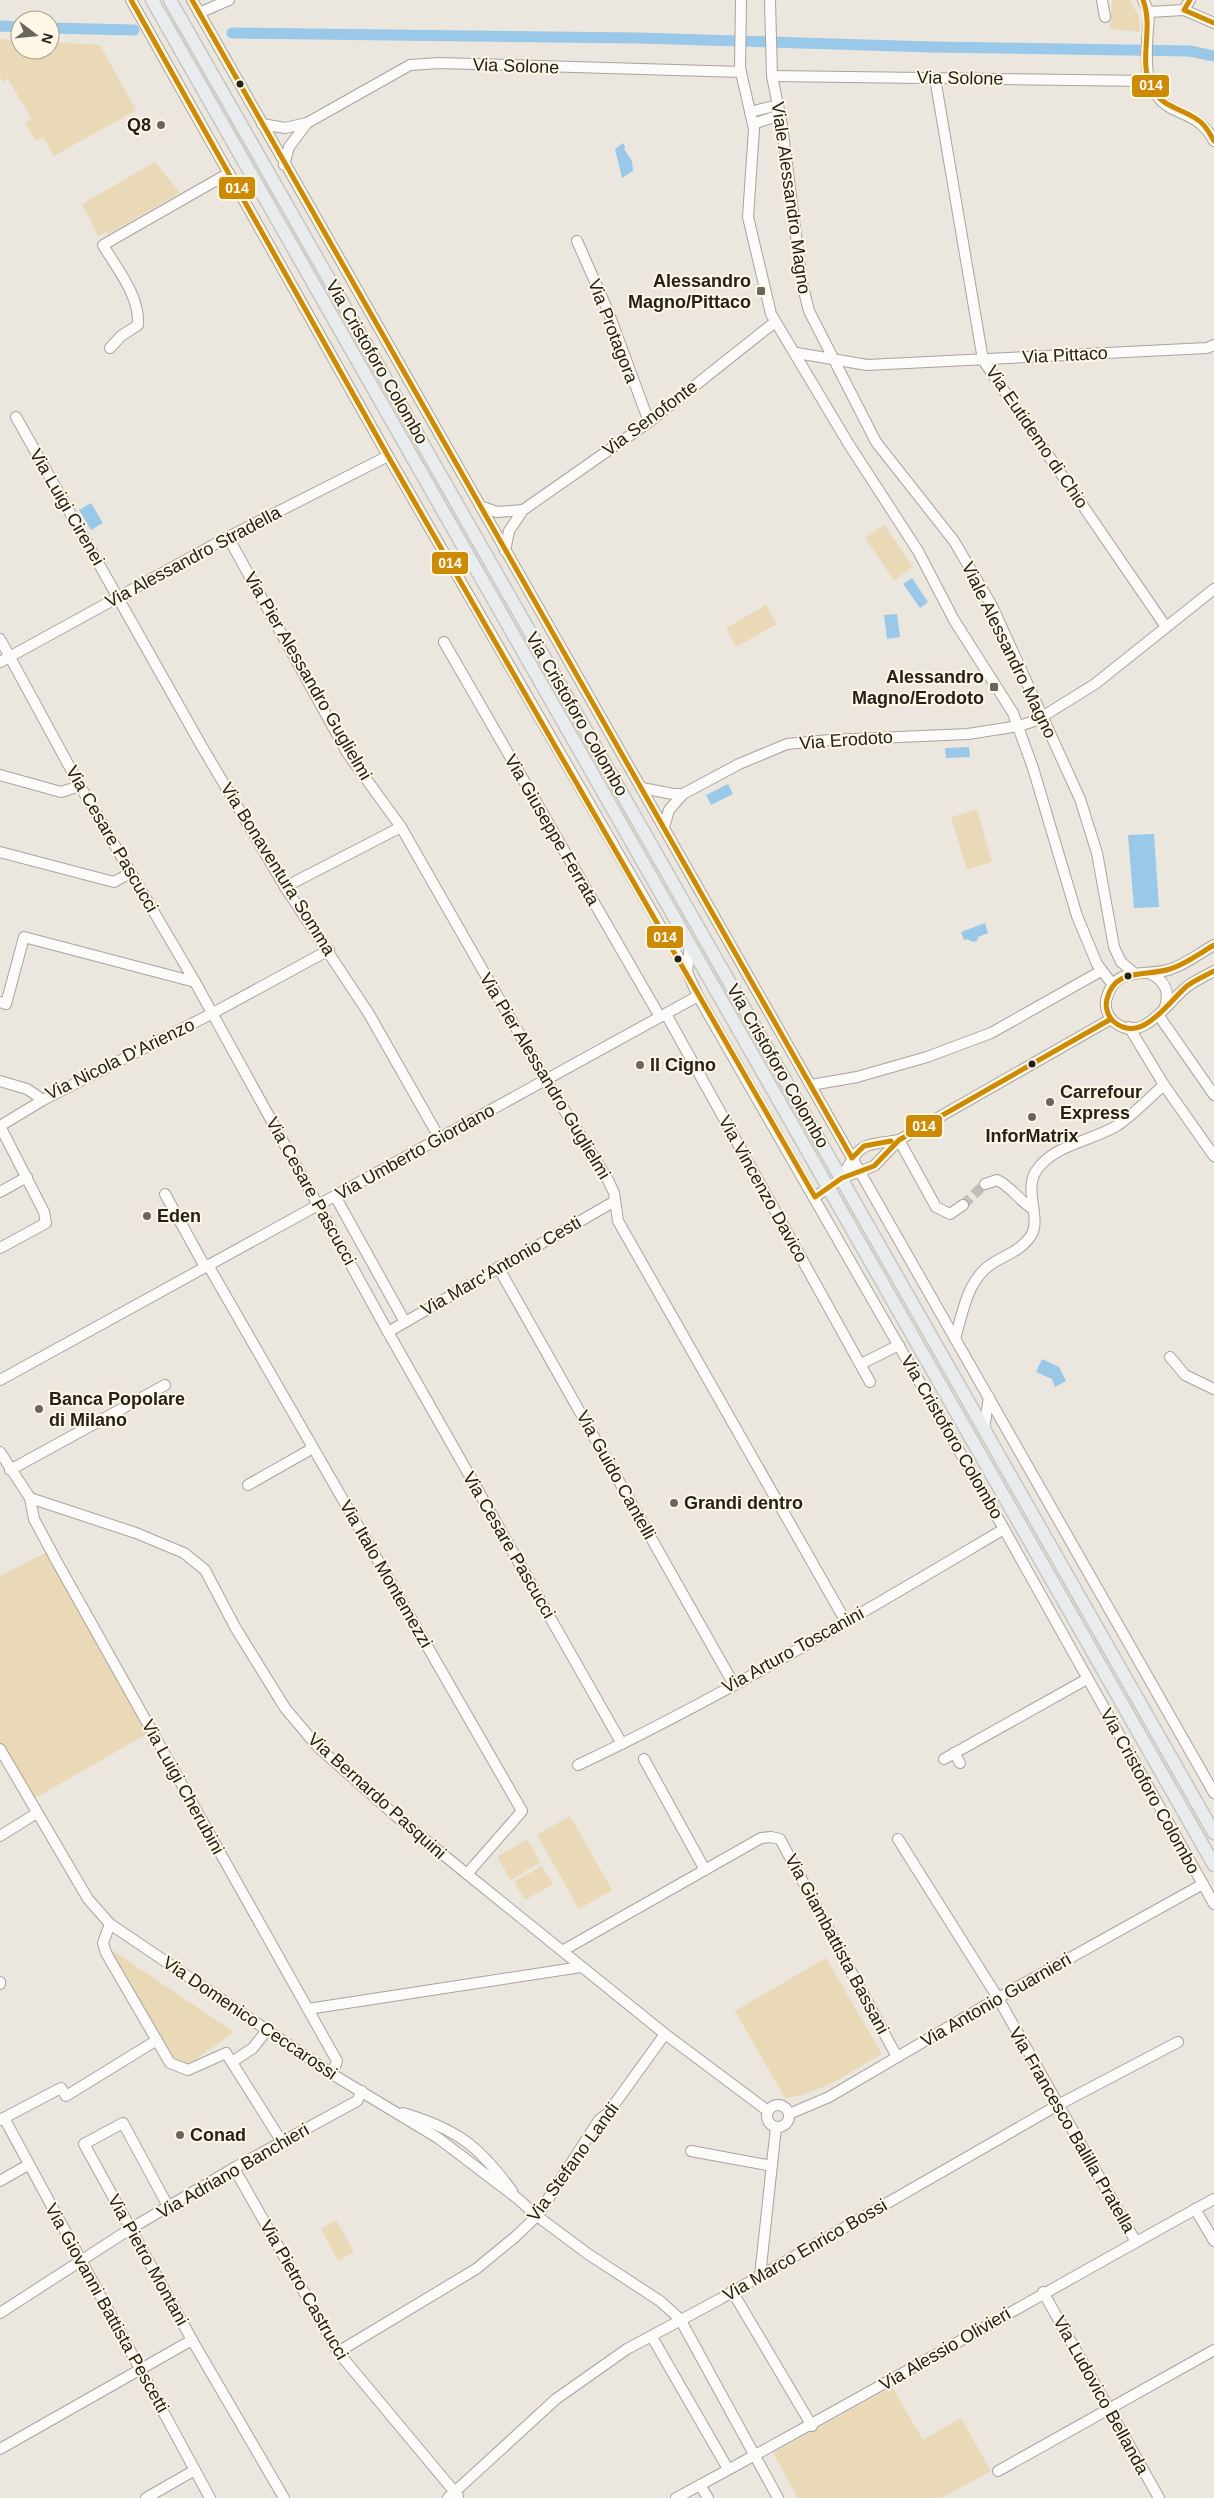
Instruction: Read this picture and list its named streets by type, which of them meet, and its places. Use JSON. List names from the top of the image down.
{
  "streets": {
    "main road": ["Via Cristoforo Colombo"],
    "street": [
      "Via Solone",
      "Viale Alessandro Magno",
      "Via Protagora",
      "Via Pittaco",
      "Via Senofonte",
      "Via Eutidemo di Chio",
      "Via Luigi Cirenei",
      "Via Alessandro Stradella",
      "Via Pier Alessandro Guglielmi",
      "Via Erodoto",
      "Via Giuseppe Ferrata",
      "Via Cesare Pascucci",
      "Via Bonaventura Somma",
      "Via Nicola D'Arienzo",
      "Via Umberto Giordano",
      "Via Vincenzo Davico",
      "Via Marc'Antonio Cesti",
      "Via Guido Cantelli",
      "Via Italo Montemezzi",
      "Via Arturo Toscanini",
      "Via Luigi Cherubini",
      "Via Bernardo Pasquini",
      "Via Giambattista Bassani",
      "Via Antonio Guarnieri",
      "Via Domenico Ceccarossi",
      "Via Francesco Balilla Pratella",
      "Via Stefano Landi",
      "Via Adriano Banchieri",
      "Via Marco Enrico Bossi",
      "Via Pietro Montani",
      "Via Pietro Castrucci",
      "Via Giovanni Battista Pescetti",
      "Via Alessio Olivieri",
      "Via Ludovico Bellanda"
    ]
  },
  "crossings": [
    ["Via Solone", "Viale Alessandro Magno"],
    ["Via Solone", "Via Eutidemo di Chio"],
    ["Viale Alessandro Magno", "Via Pittaco"],
    ["Viale Alessandro Magno", "Via Senofonte"],
    ["Viale Alessandro Magno", "Via Erodoto"],
    ["Via Protagora", "Via Senofonte"],
    ["Via Pittaco", "Via Eutidemo di Chio"],
    ["Via Cristoforo Colombo", "Via Alessandro Stradella"],
    ["Via Cristoforo Colombo", "Via Umberto Giordano"],
    ["Via Cristoforo Colombo", "Via Arturo Toscanini"],
    ["Via Cristoforo Colombo", "Via Antonio Guarnieri"],
    ["Via Luigi Cirenei", "Via Alessandro Stradella"],
    ["Via Luigi Cirenei", "Via Bonaventura Somma"],
    ["Via Alessandro Stradella", "Via Pier Alessandro Guglielmi"],
    ["Via Alessandro Stradella", "Via Cesare Pascucci"],
    ["Via Alessandro Stradella", "Via Bonaventura Somma"],
    ["Via Pier Alessandro Guglielmi", "Via Umberto Giordano"],
    ["Via Pier Alessandro Guglielmi", "Via Marc'Antonio Cesti"],
    ["Via Pier Alessandro Guglielmi", "Via Arturo Toscanini"],
    ["Via Giuseppe Ferrata", "Via Umberto Giordano"],
    ["Via Giuseppe Ferrata", "Via Vincenzo Davico"],
    ["Via Cesare Pascucci", "Via Nicola D'Arienzo"],
    ["Via Cesare Pascucci", "Via Umberto Giordano"],
    ["Via Cesare Pascucci", "Via Marc'Antonio Cesti"],
    ["Via Cesare Pascucci", "Via Arturo Toscanini"],
    ["Via Bonaventura Somma", "Via Nicola D'Arienzo"],
    ["Via Bonaventura Somma", "Via Umberto Giordano"],
    ["Via Umberto Giordano", "Via Vincenzo Davico"],
    ["Via Umberto Giordano", "Via Italo Montemezzi"],
    ["Via Marc'Antonio Cesti", "Via Guido Cantelli"],
    ["Via Guido Cantelli", "Via Arturo Toscanini"],
    ["Via Italo Montemezzi", "Via Bernardo Pasquini"],
    ["Via Luigi Cherubini", "Via Bernardo Pasquini"],
    ["Via Luigi Cherubini", "Via Domenico Ceccarossi"],
    ["Via Bernardo Pasquini", "Via Giambattista Bassani"],
    ["Via Bernardo Pasquini", "Via Antonio Guarnieri"],
    ["Via Bernardo Pasquini", "Via Stefano Landi"],
    ["Via Giambattista Bassani", "Via Antonio Guarnieri"],
    ["Via Antonio Guarnieri", "Via Francesco Balilla Pratella"],
    ["Via Domenico Ceccarossi", "Via Stefano Landi"],
    ["Via Domenico Ceccarossi", "Via Adriano Banchieri"],
    ["Via Domenico Ceccarossi", "Via Marco Enrico Bossi"],
    ["Via Domenico Ceccarossi", "Via Alessio Olivieri"],
    ["Via Francesco Balilla Pratella", "Via Marco Enrico Bossi"],
    ["Via Francesco Balilla Pratella", "Via Alessio Olivieri"],
    ["Via Stefano Landi", "Via Pietro Castrucci"],
    ["Via Adriano Banchieri", "Via Pietro Montani"],
    ["Via Adriano Banchieri", "Via Pietro Castrucci"],
    ["Via Adriano Banchieri", "Via Giovanni Battista Pescetti"],
    ["Via Marco Enrico Bossi", "Via Pietro Castrucci"],
    ["Via Alessio Olivieri", "Via Ludovico Bellanda"]
  ],
  "places": {
    "other": [
      "Q8",
      "Il Cigno",
      "Carrefour Express",
      "InforMatrix",
      "Eden",
      "Banca Popolare di Milano",
      "Grandi dentro",
      "Conad"
    ],
    "transit": ["Alessandro Magno/Pittaco", "Alessandro Magno/Erodoto"]
  },
  "lines": ["transit line 014"],
  "north": "right"
}
